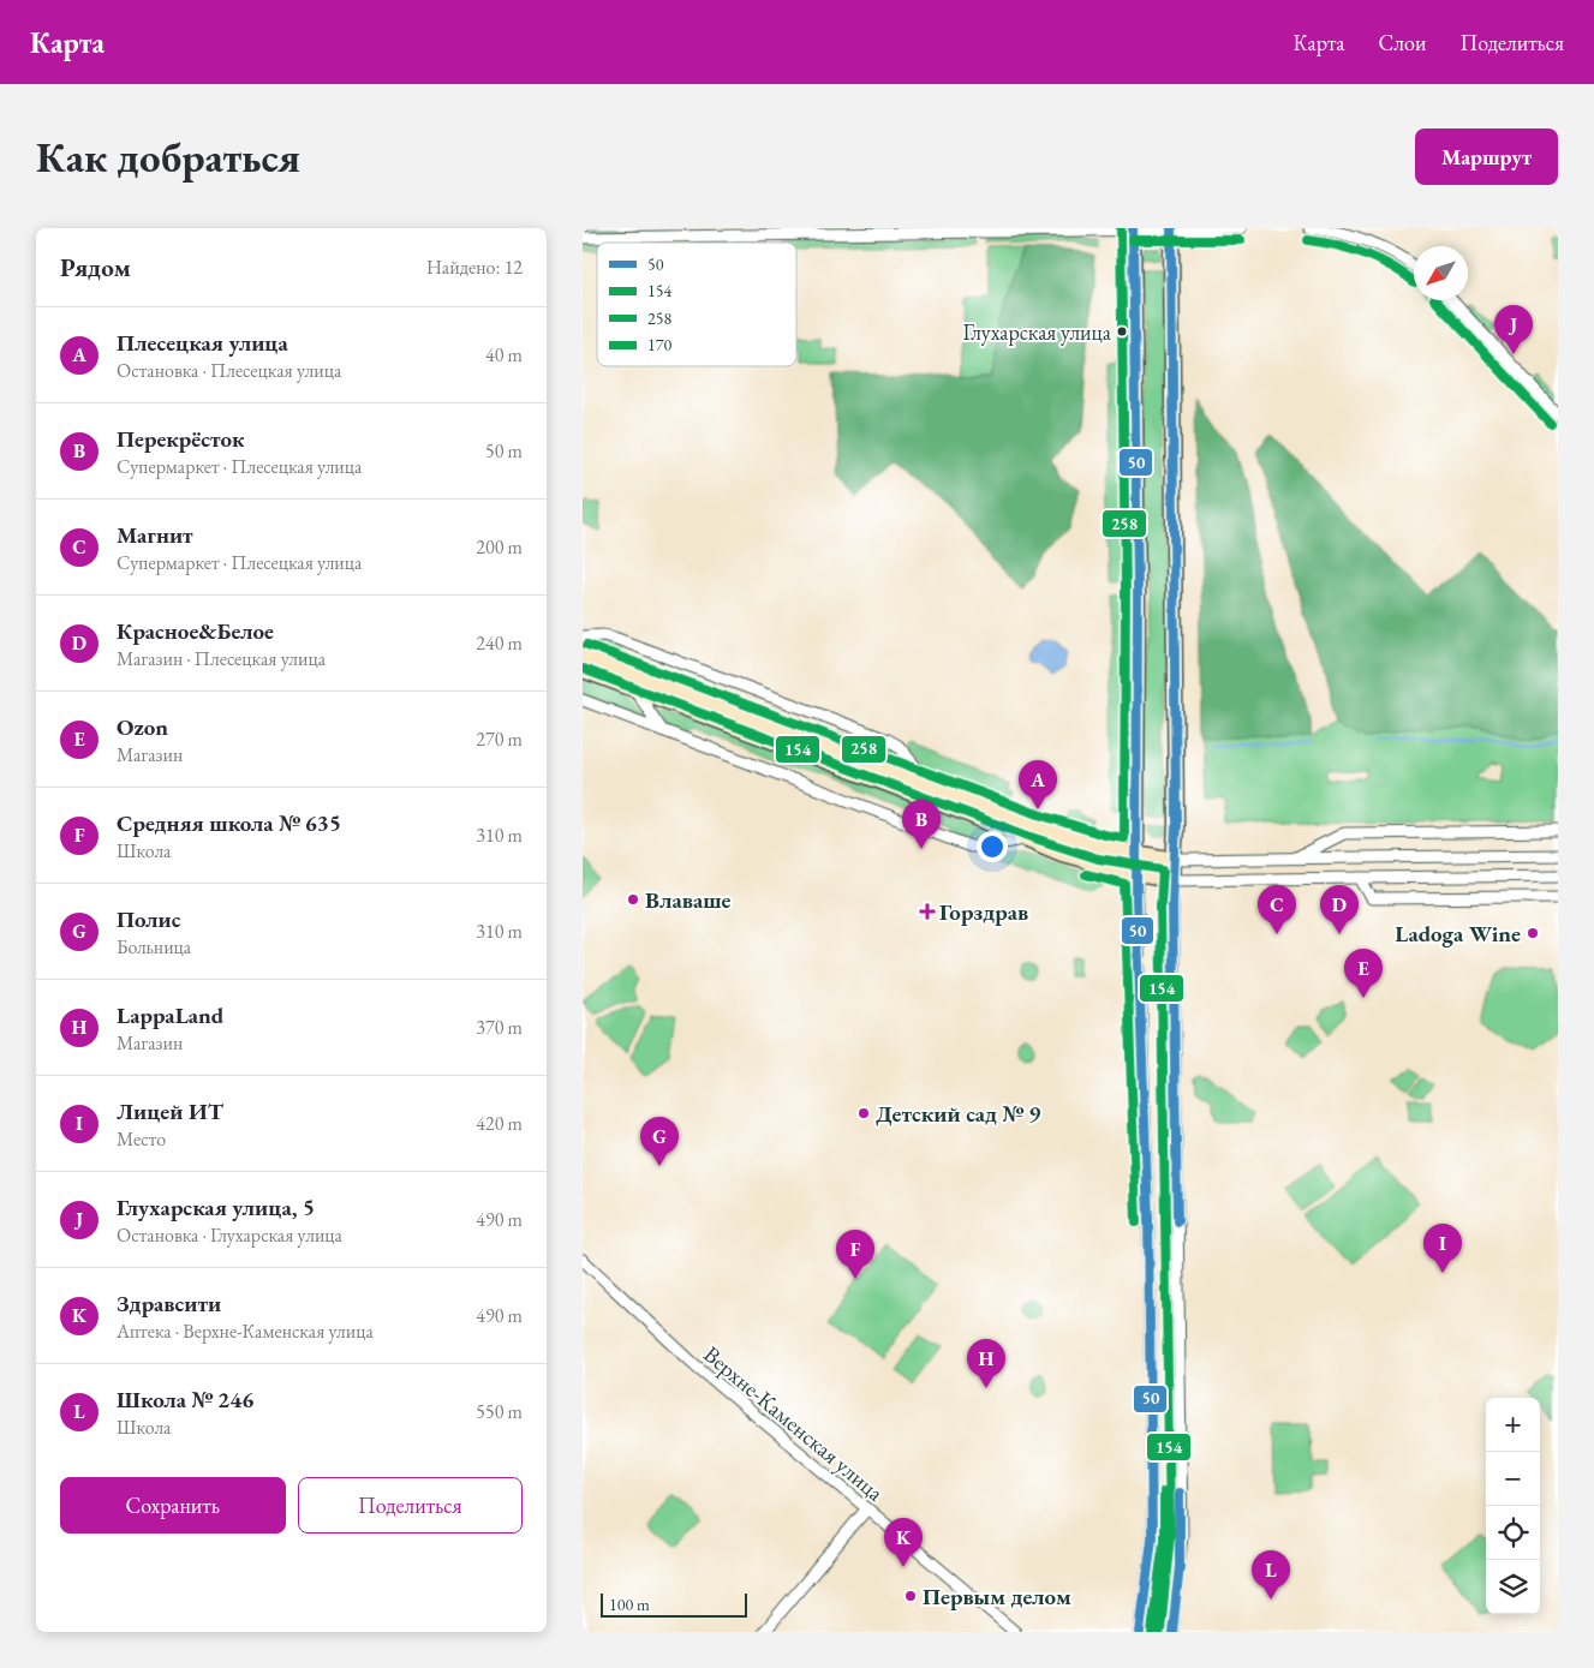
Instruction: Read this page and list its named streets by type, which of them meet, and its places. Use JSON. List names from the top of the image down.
{
  "streets": {
    "street": ["Верхне-Каменская улица"]
  },
  "places": {
    "other": [
      "Глухарская улица",
      "Влаваше",
      "Ladoga Wine",
      "Детский сад № 9",
      "Первым делом"
    ],
    "health": ["Горздрав"]
  },
  "lines": [
    "transit line 50",
    "transit line 258",
    "transit line 170",
    "transit line 154"
  ],
  "legend": [
    "50",
    "154",
    "258",
    "170"
  ],
  "scale_bar": "100 m",
  "north": "bottom left",
  "page": {
    "header": "Карта",
    "nav": ["Карта", "Слои", "Поделиться"],
    "buttons": [
      "Маршрут",
      ["Сохранить", "Поделиться"]
    ],
    "title": "Как добраться",
    "heading": ["Рядом", "Найдено: 12"],
    "pins": [
      "J",
      "A",
      "B",
      "C",
      "D",
      "E",
      "G",
      "I",
      "F",
      "H",
      "K",
      "L"
    ],
    "list": [
      {
        "mark": "A",
        "name": "Плесецкая улица",
        "note": "Остановка · Плесецкая улица",
        "value": "40 m"
      },
      {
        "mark": "B",
        "name": "Перекрёсток",
        "note": "Супермаркет · Плесецкая улица",
        "value": "50 m"
      },
      {
        "mark": "C",
        "name": "Магнит",
        "note": "Супермаркет · Плесецкая улица",
        "value": "200 m"
      },
      {
        "mark": "D",
        "name": "Красное&Белое",
        "note": "Магазин · Плесецкая улица",
        "value": "240 m"
      },
      {
        "mark": "E",
        "name": "Ozon",
        "note": "Магазин",
        "value": "270 m"
      },
      {
        "mark": "F",
        "name": "Средняя школа № 635",
        "note": "Школа",
        "value": "310 m"
      },
      {
        "mark": "G",
        "name": "Полис",
        "note": "Больница",
        "value": "310 m"
      },
      {
        "mark": "H",
        "name": "LappaLand",
        "note": "Магазин",
        "value": "370 m"
      },
      {
        "mark": "I",
        "name": "Лицей ИТ",
        "note": "Место",
        "value": "420 m"
      },
      {
        "mark": "J",
        "name": "Глухарская улица, 5",
        "note": "Остановка · Глухарская улица",
        "value": "490 m"
      },
      {
        "mark": "K",
        "name": "Здравсити",
        "note": "Аптека · Верхне-Каменская улица",
        "value": "490 m"
      },
      {
        "mark": "L",
        "name": "Школа № 246",
        "note": "Школа",
        "value": "550 m"
      }
    ],
    "map_buttons": ["+", "−"],
    "scale": "100 m"
  }
}
